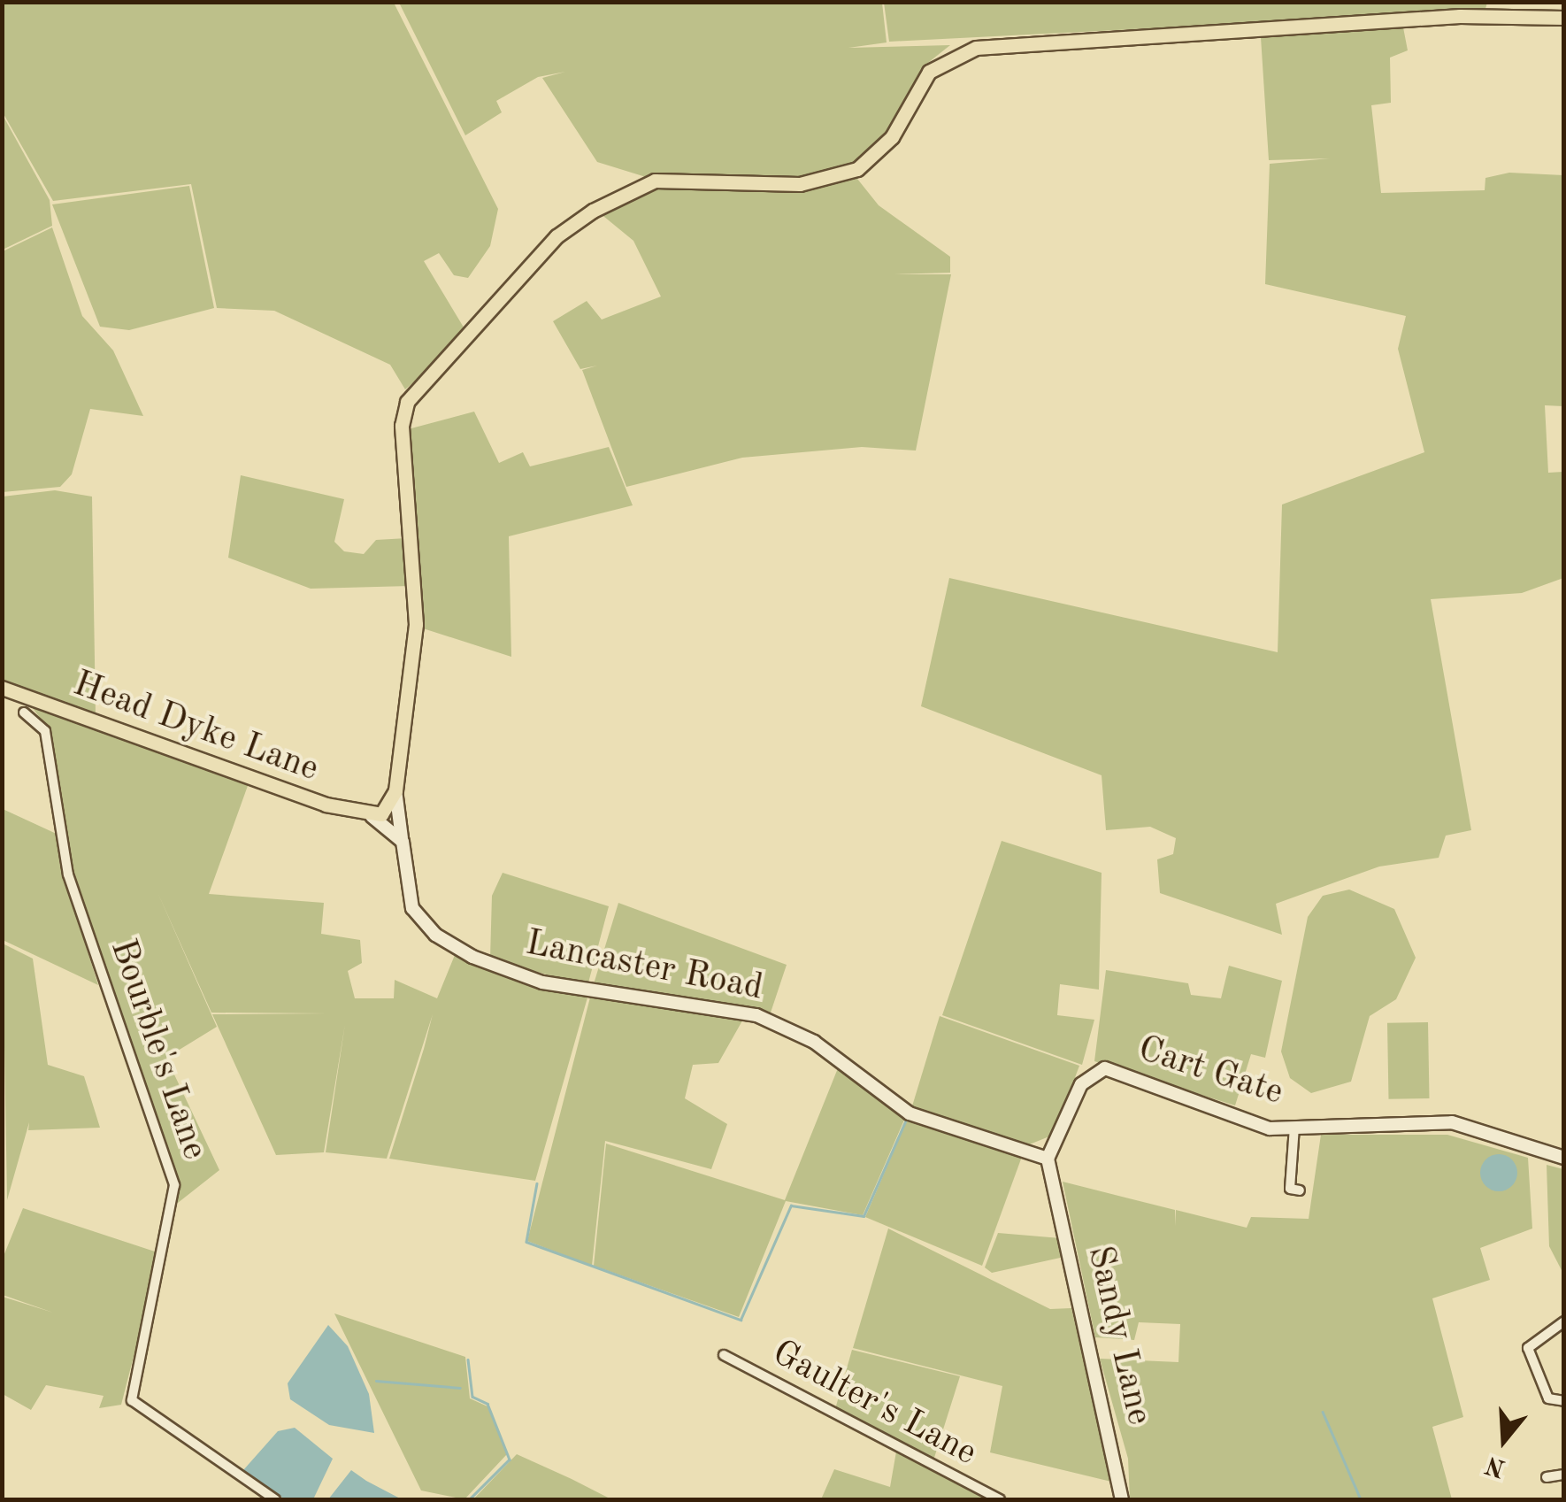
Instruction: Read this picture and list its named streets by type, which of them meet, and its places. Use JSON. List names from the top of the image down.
{
  "streets": {
    "main road": [
      "Head Dyke Lane",
      "Lancaster Road",
      "Cart Gate",
      "Sandy Lane"
    ],
    "street": ["Bourble's Lane", "Gaulter's Lane"]
  },
  "crossings": [
    ["Lancaster Road", "Cart Gate"],
    ["Lancaster Road", "Sandy Lane"],
    ["Cart Gate", "Sandy Lane"]
  ],
  "north": "bottom"
}
